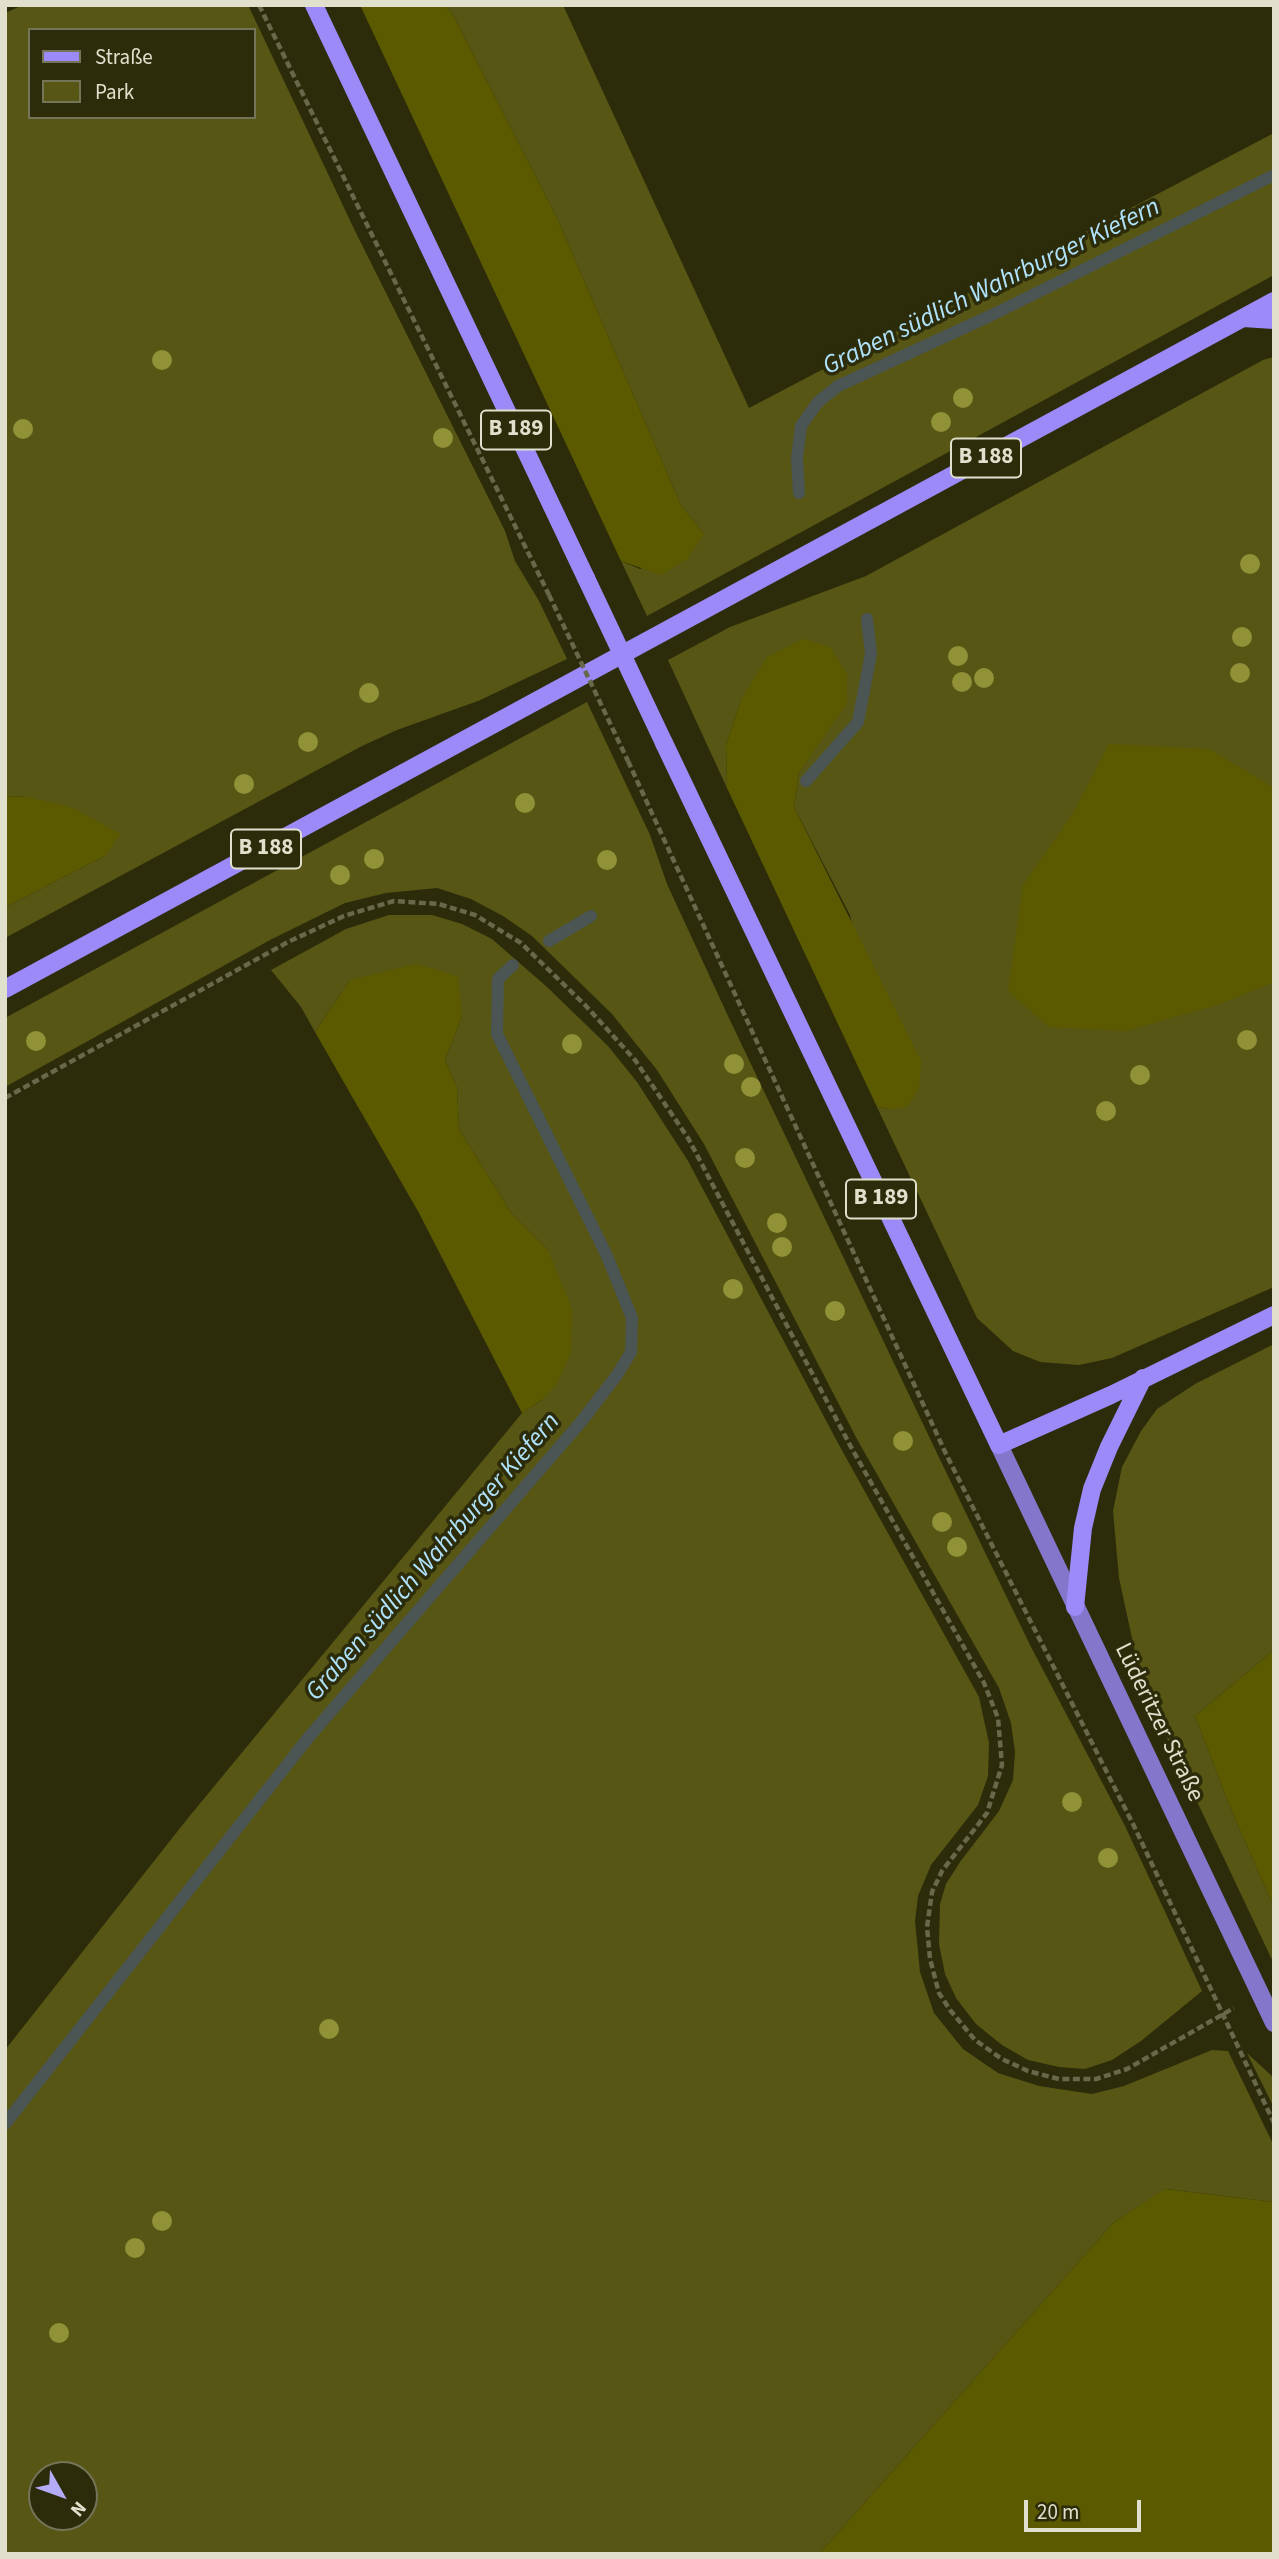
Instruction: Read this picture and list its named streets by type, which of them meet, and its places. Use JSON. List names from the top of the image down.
{
  "streets": {
    "main road": ["B 189", "B 188", "Lüderitzer Straße"]
  },
  "crossings": [
    ["B 189", "Lüderitzer Straße"]
  ],
  "water": ["Graben südlich Wahrburger Kiefern"],
  "legend": ["Straße", "Park"],
  "scale_bar": "20 m",
  "north": "bottom right"
}
